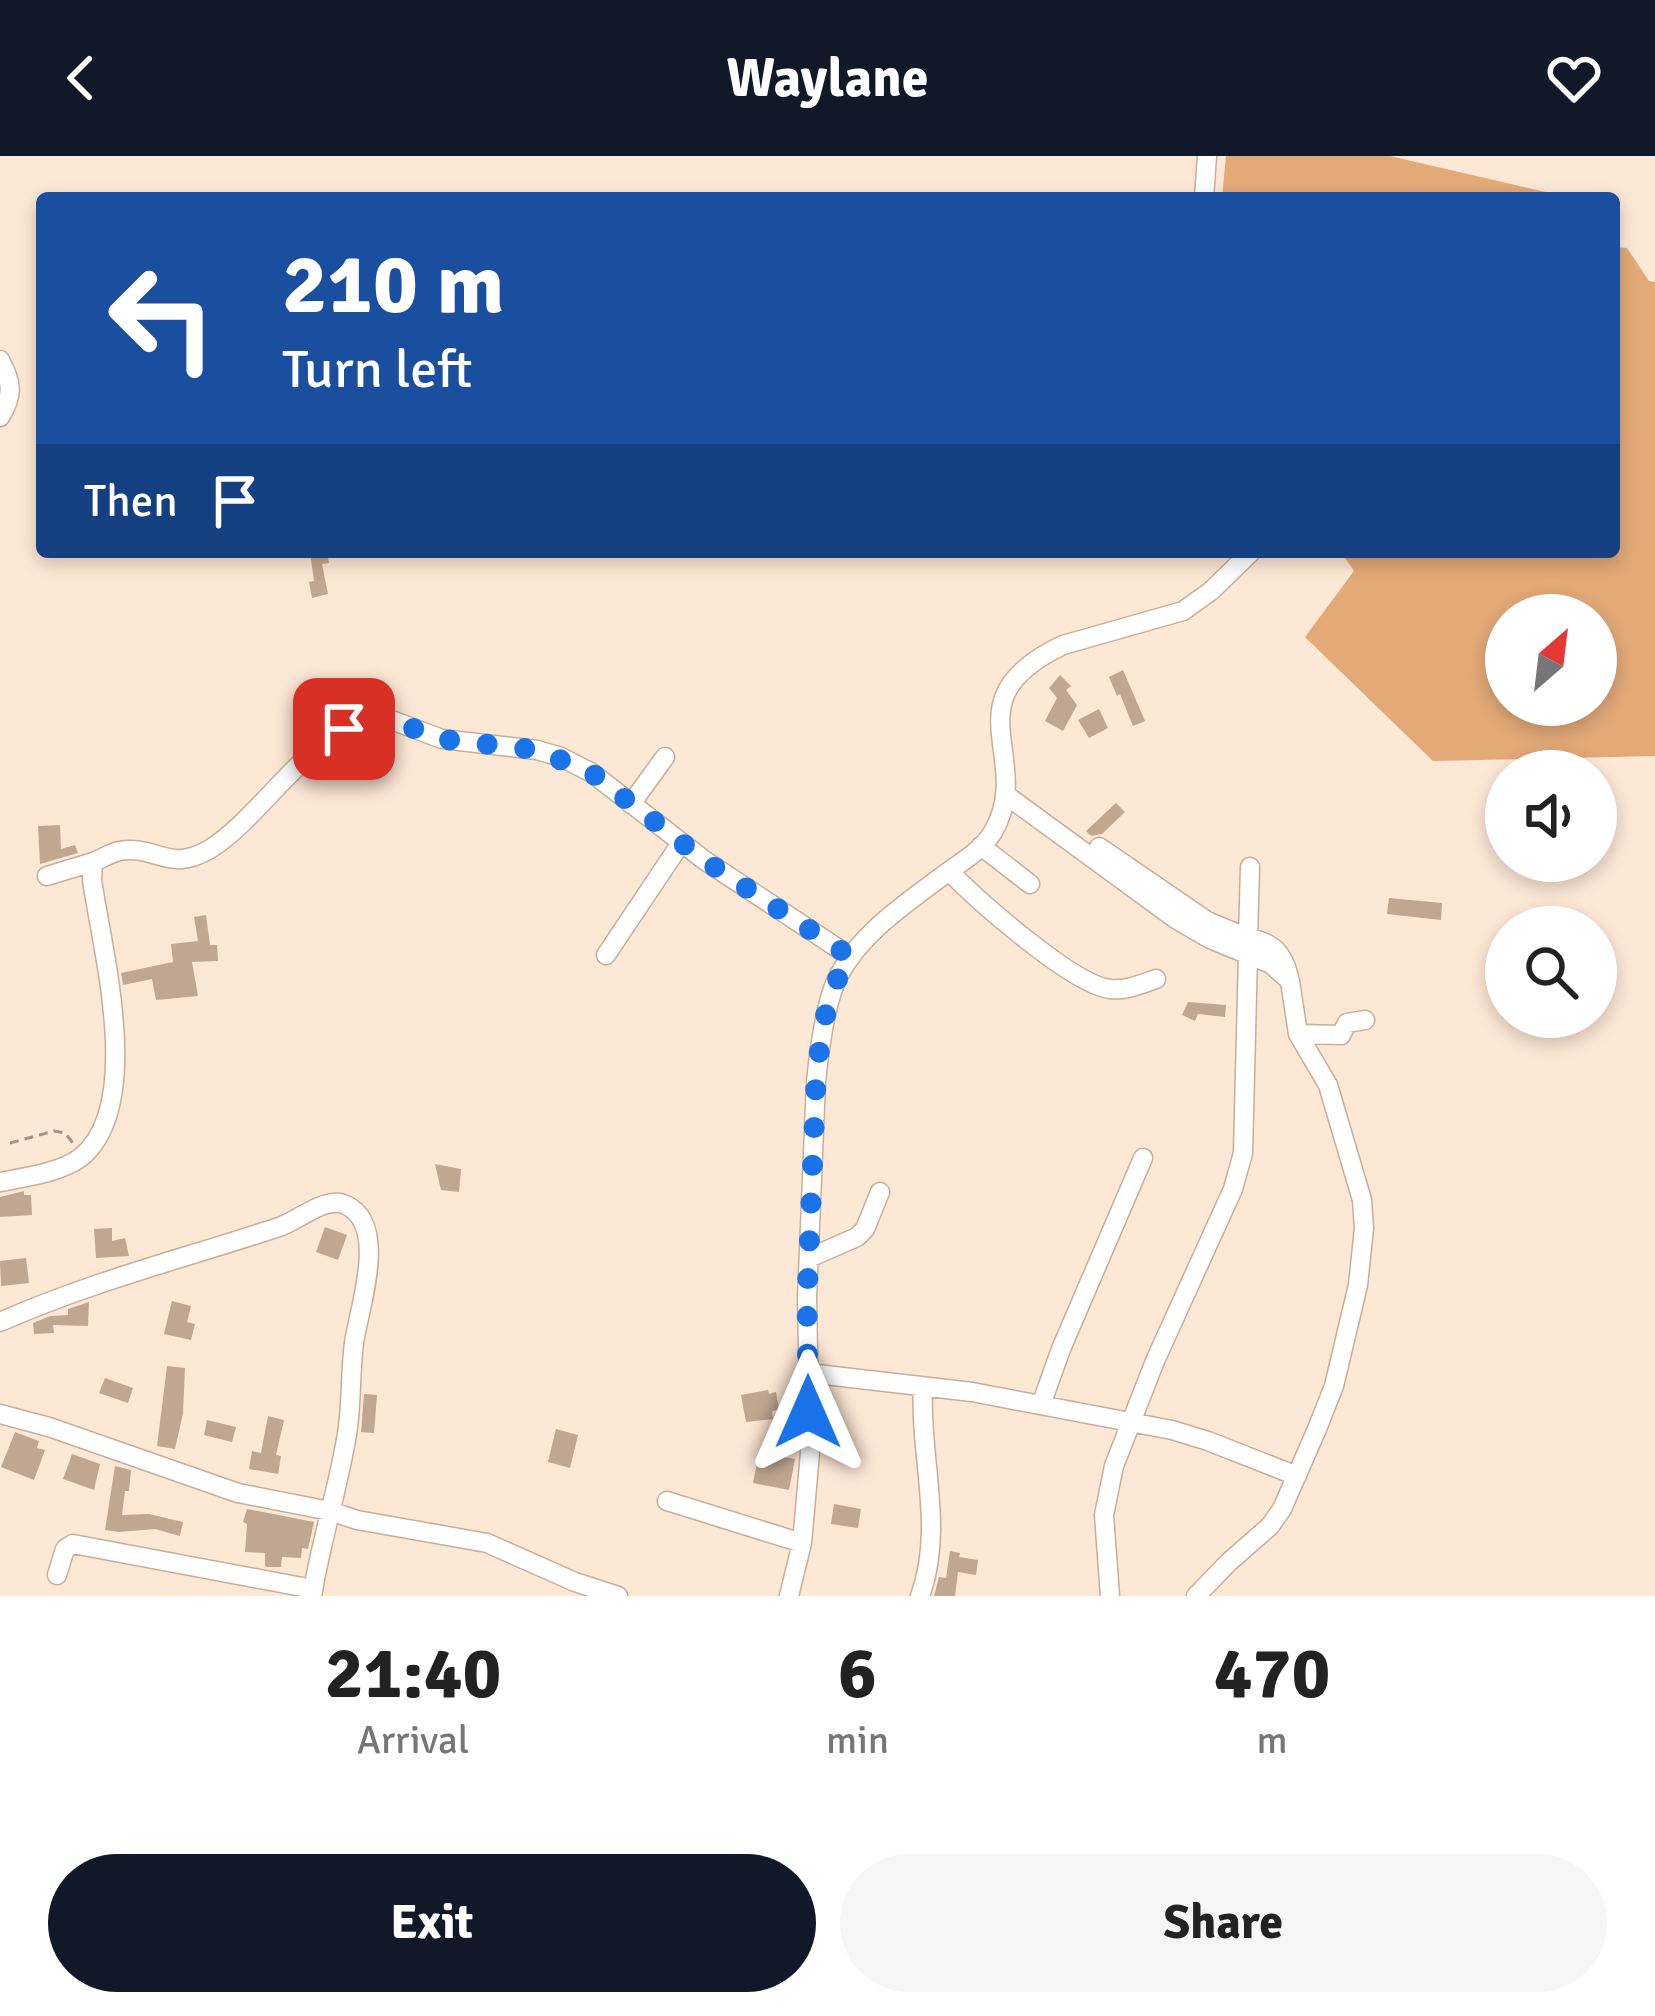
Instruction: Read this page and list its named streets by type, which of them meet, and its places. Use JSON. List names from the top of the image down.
{
  "north": "top right",
  "page": {
    "header": "Waylane",
    "turn": ["210 m", "Turn left"],
    "then": "Then",
    "eta": [
      "21:40",
      "Arrival",
      "6",
      "min",
      "470",
      "m"
    ],
    "buttons": ["Exit", "Share"]
  }
}
